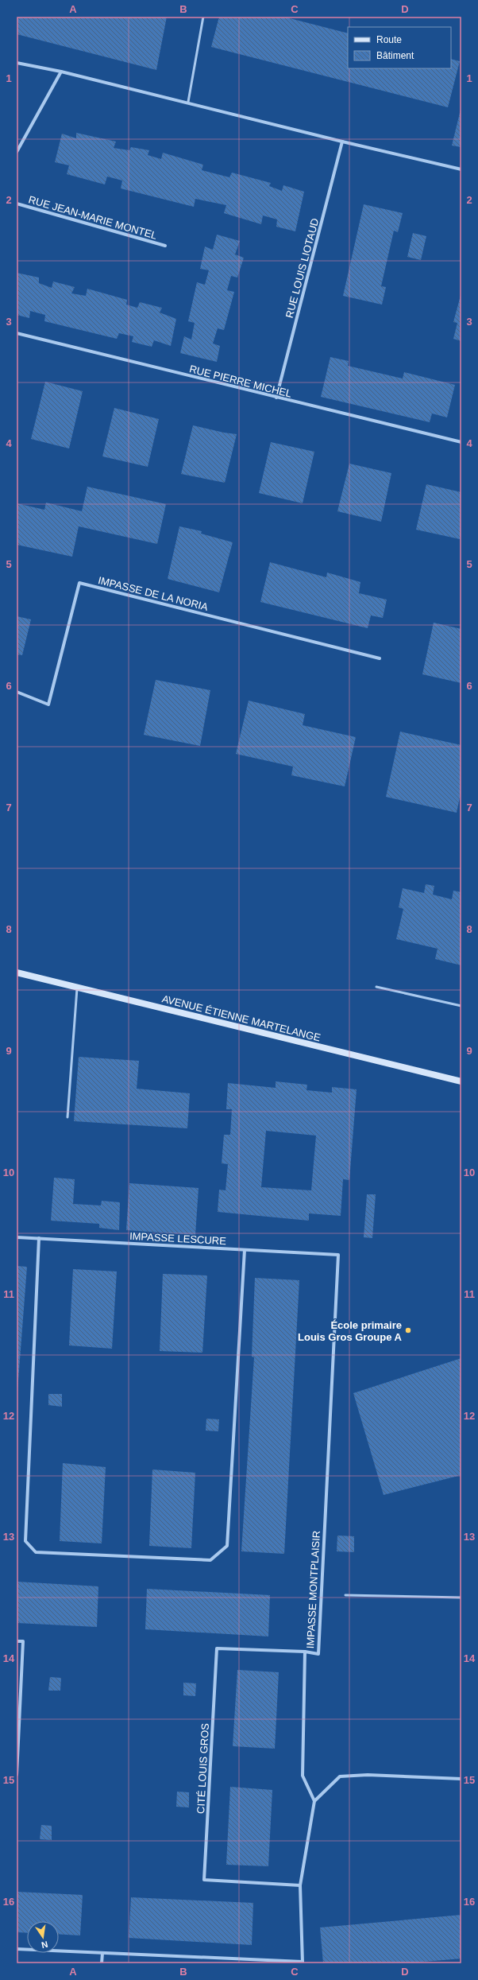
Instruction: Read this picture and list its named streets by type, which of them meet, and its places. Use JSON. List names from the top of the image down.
{
  "streets": {
    "street": [
      "RUE JEAN-MARIE MONTEL",
      "RUE LOUIS LIOTAUD",
      "RUE PIERRE MICHEL",
      "IMPASSE DE LA NORIA",
      "AVENUE ÉTIENNE MARTELANGE",
      "IMPASSE LESCURE",
      "IMPASSE MONTPLAISIR",
      "CITÉ LOUIS GROS"
    ]
  },
  "crossings": [
    ["RUE LOUIS LIOTAUD", "RUE PIERRE MICHEL"],
    ["IMPASSE LESCURE", "IMPASSE MONTPLAISIR"],
    ["IMPASSE MONTPLAISIR", "CITÉ LOUIS GROS"]
  ],
  "places": ["École primaire Louis Gros Groupe A"],
  "legend": ["Route", "Bâtiment"],
  "north": "bottom",
  "grid": {
    "columns": [
      "A",
      "B",
      "C",
      "D"
    ],
    "rows": [
      "1",
      "2",
      "3",
      "4",
      "5",
      "6",
      "7",
      "8",
      "9",
      "10",
      "11",
      "12",
      "13",
      "14",
      "15",
      "16"
    ]
  }
}
